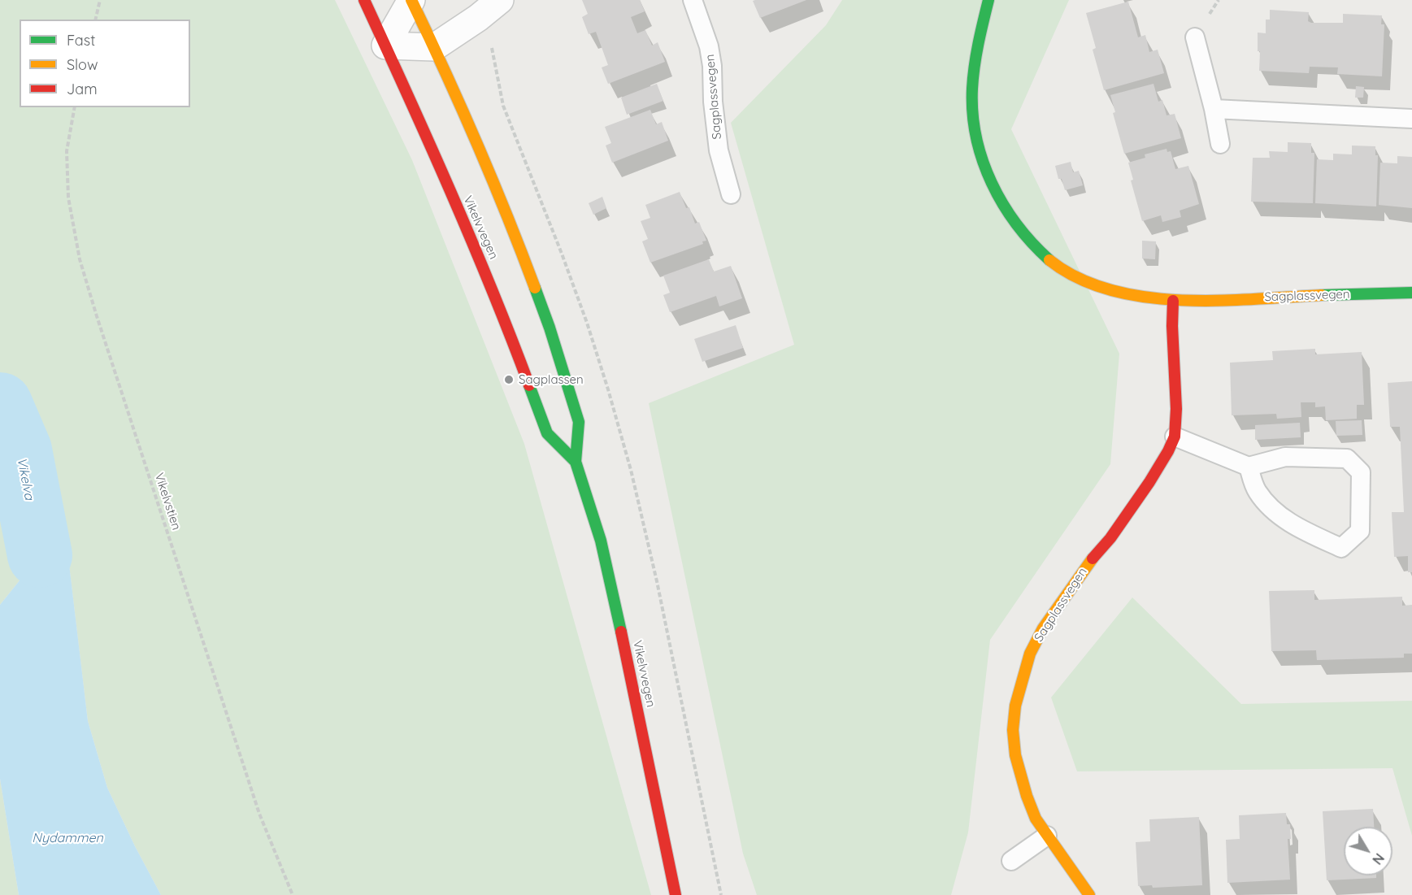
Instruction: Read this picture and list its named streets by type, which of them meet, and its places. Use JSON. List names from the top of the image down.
{
  "streets": {
    "street": ["Sagplassvegen", "Vikelvvegen"],
    "path": ["Vikelvstien"]
  },
  "water": ["Vikelva", "Nydammen"],
  "places": ["Sagplassen"],
  "legend": ["Fast", "Slow", "Jam"],
  "north": "bottom right"
}
